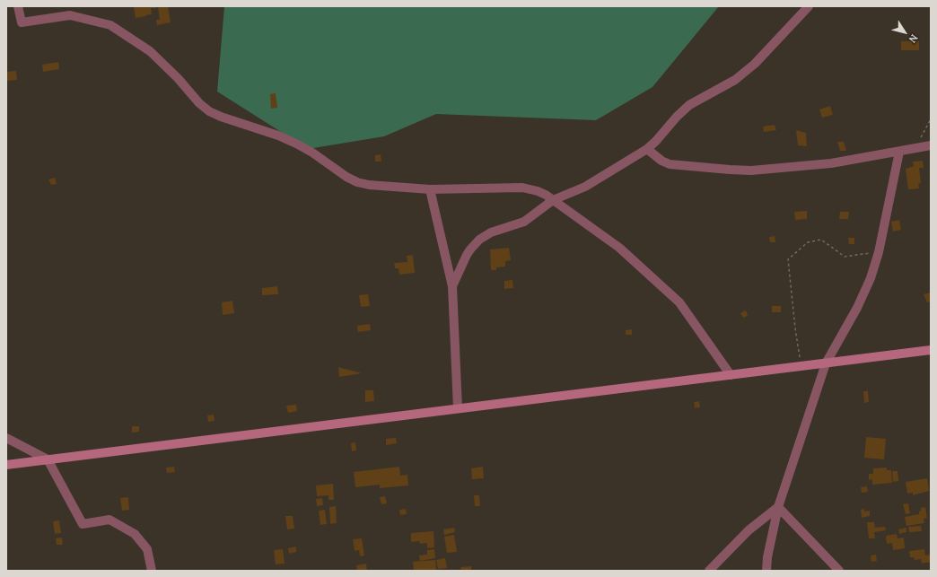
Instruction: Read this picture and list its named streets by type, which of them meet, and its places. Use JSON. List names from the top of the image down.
{
  "north": "bottom right"
}
